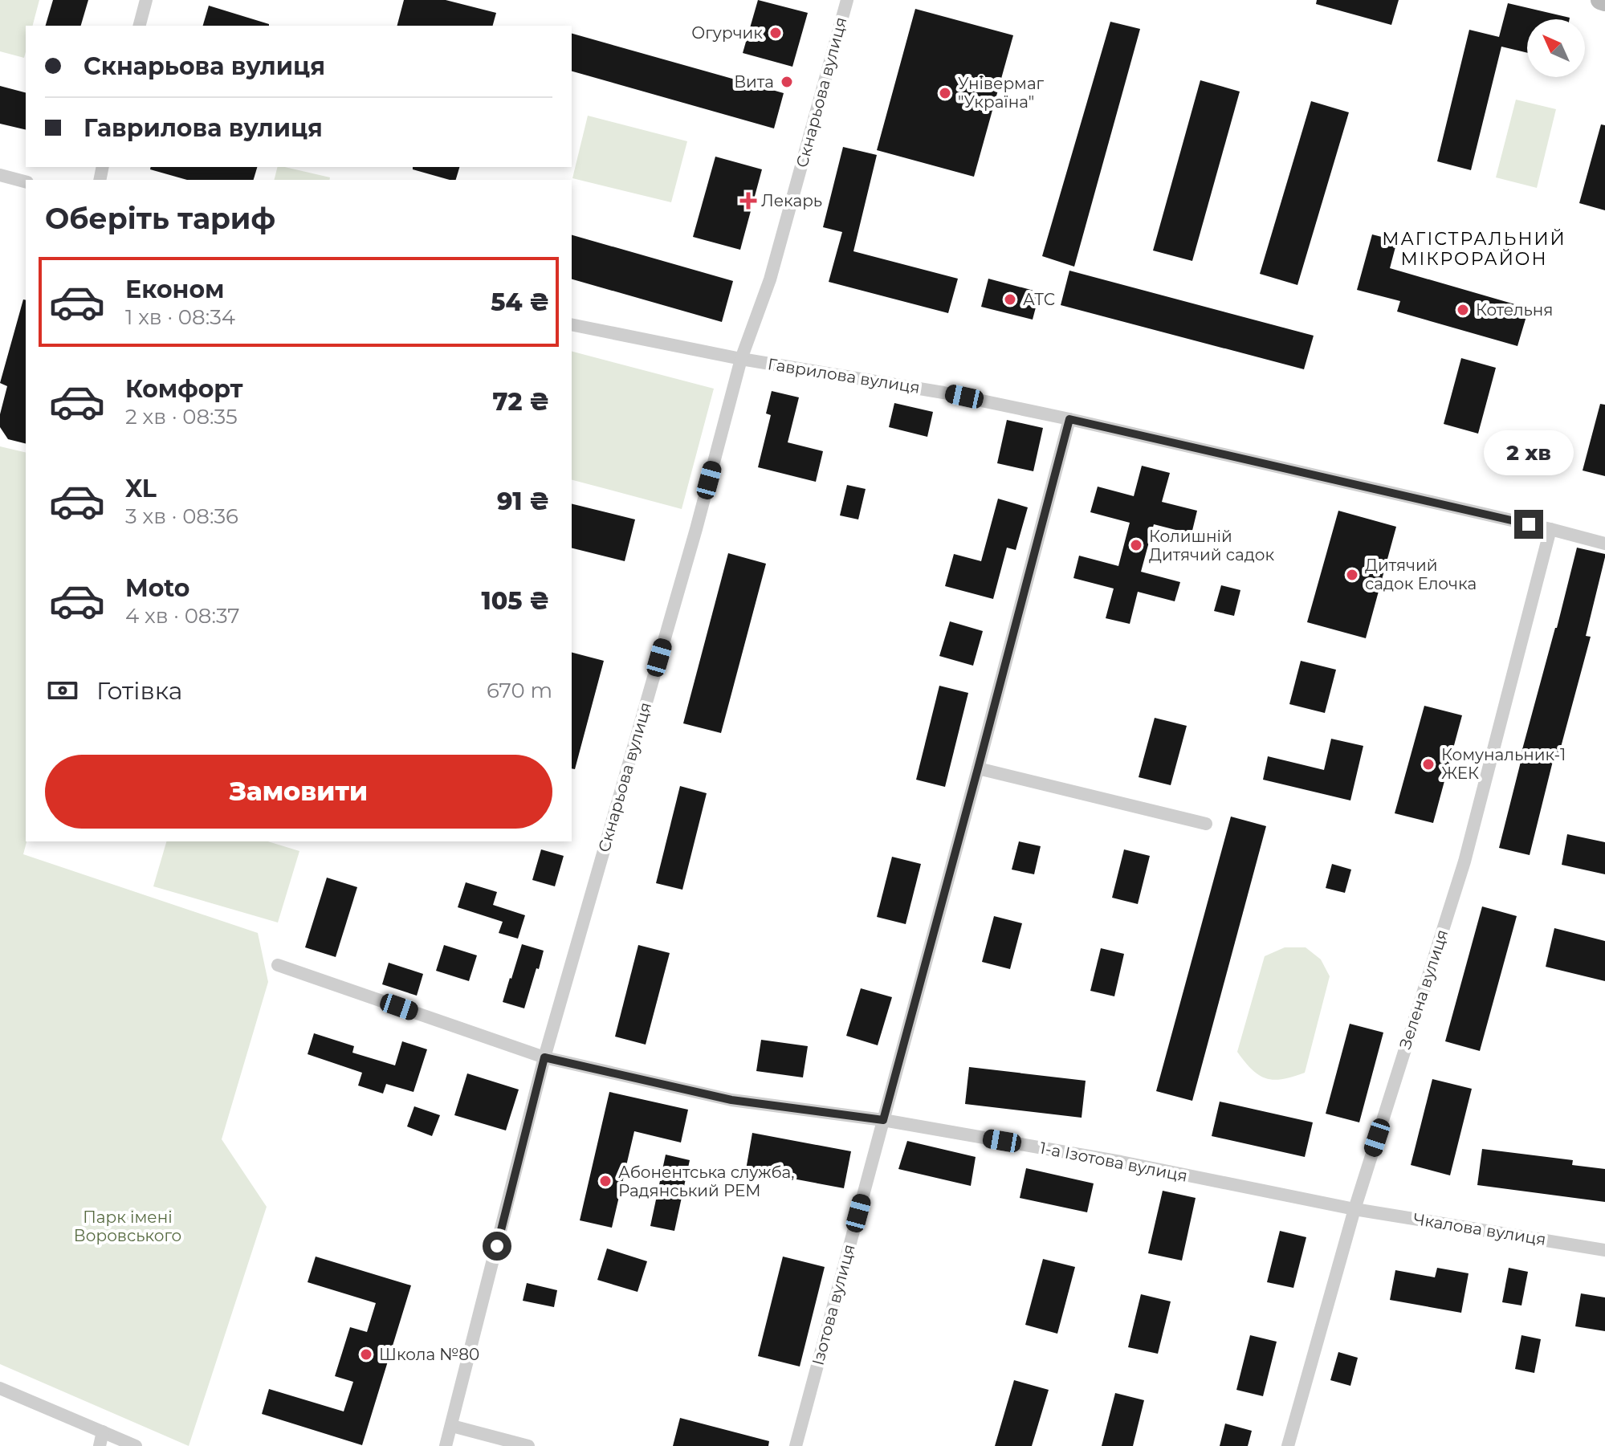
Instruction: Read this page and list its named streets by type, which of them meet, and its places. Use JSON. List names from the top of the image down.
{
  "streets": {
    "street": [
      "Скнарьова вулиця",
      "Гаврилова вулиця",
      "Зелена вулиця",
      "1-а Ізотова вулиця",
      "Чкалова вулиця",
      "Ізотова вулиця"
    ]
  },
  "crossings": [
    ["Скнарьова вулиця", "Гаврилова вулиця"],
    ["Скнарьова вулиця", "1-а Ізотова вулиця"],
    ["Гаврилова вулиця", "Зелена вулиця"],
    ["Гаврилова вулиця", "Ізотова вулиця"],
    ["Зелена вулиця", "1-а Ізотова вулиця"],
    ["Зелена вулиця", "Чкалова вулиця"],
    ["1-а Ізотова вулиця", "Чкалова вулиця"],
    ["1-а Ізотова вулиця", "Ізотова вулиця"]
  ],
  "districts": ["МАГІСТРАЛЬНИЙ МІКРОРАЙОН"],
  "parks": ["Парк імені Воровського"],
  "places": {
    "other": [
      "Огурчик",
      "Вита",
      "Універмаг \"Україна\"",
      "АТС",
      "Котельня",
      "Колишній Дитячий садок",
      "Дитячий садок Елочка",
      "Комунальник-1 ЖЕК",
      "Абонентська служба, Радянський РЕМ",
      "Школа №80"
    ],
    "health": ["Лекарь"]
  },
  "north": "top left",
  "page": {
    "banner": ["Скнарьова вулиця", "Гаврилова вулиця"],
    "heading": "Оберіть тариф",
    "list": [
      {
        "name": "Економ",
        "note": "1 хв · 08:34",
        "value": "54 ₴"
      },
      {
        "name": "Комфорт",
        "note": "2 хв · 08:35",
        "value": "72 ₴"
      },
      {
        "name": "XL",
        "note": "3 хв · 08:36",
        "value": "91 ₴"
      },
      {
        "name": "Moto",
        "note": "4 хв · 08:37",
        "value": "105 ₴"
      }
    ],
    "bubble": "2 хв",
    "pay": ["Готівка", "670 m"],
    "buttons": "Замовити"
  }
}
